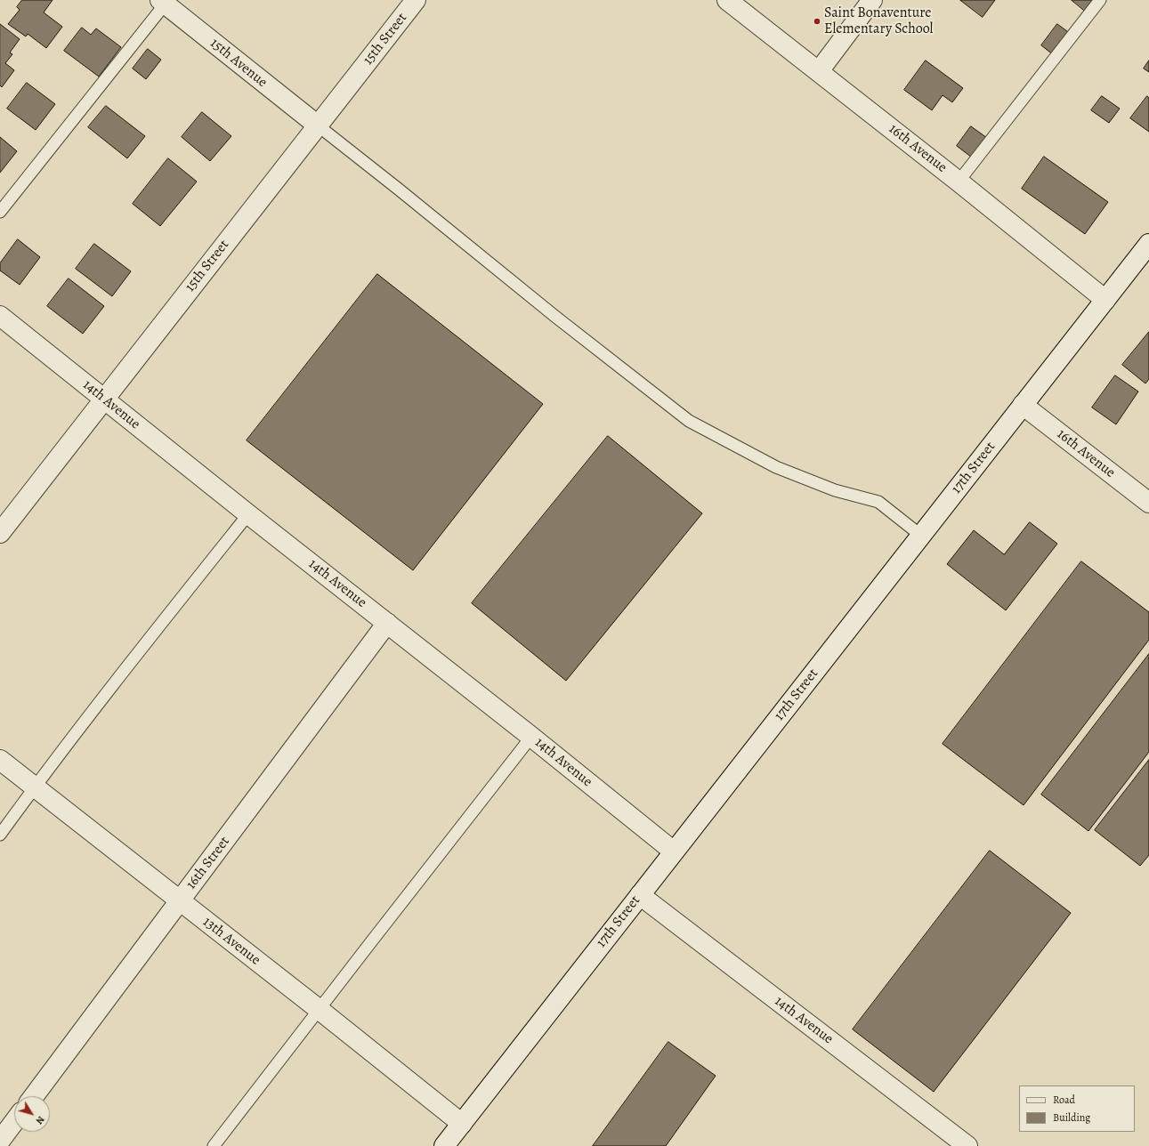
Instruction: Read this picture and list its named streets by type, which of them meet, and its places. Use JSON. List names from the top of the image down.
{
  "streets": {
    "street": [
      "15th Street",
      "15th Avenue",
      "16th Avenue",
      "14th Avenue",
      "17th Street",
      "16th Street",
      "13th Avenue"
    ]
  },
  "crossings": [
    ["15th Street", "15th Avenue"],
    ["15th Street", "14th Avenue"],
    ["16th Avenue", "17th Street"],
    ["14th Avenue", "17th Street"],
    ["14th Avenue", "16th Street"],
    ["17th Street", "13th Avenue"],
    ["16th Street", "13th Avenue"]
  ],
  "places": ["Saint Bonaventure Elementary School"],
  "legend": ["Road", "Building"],
  "north": "bottom right"
}
